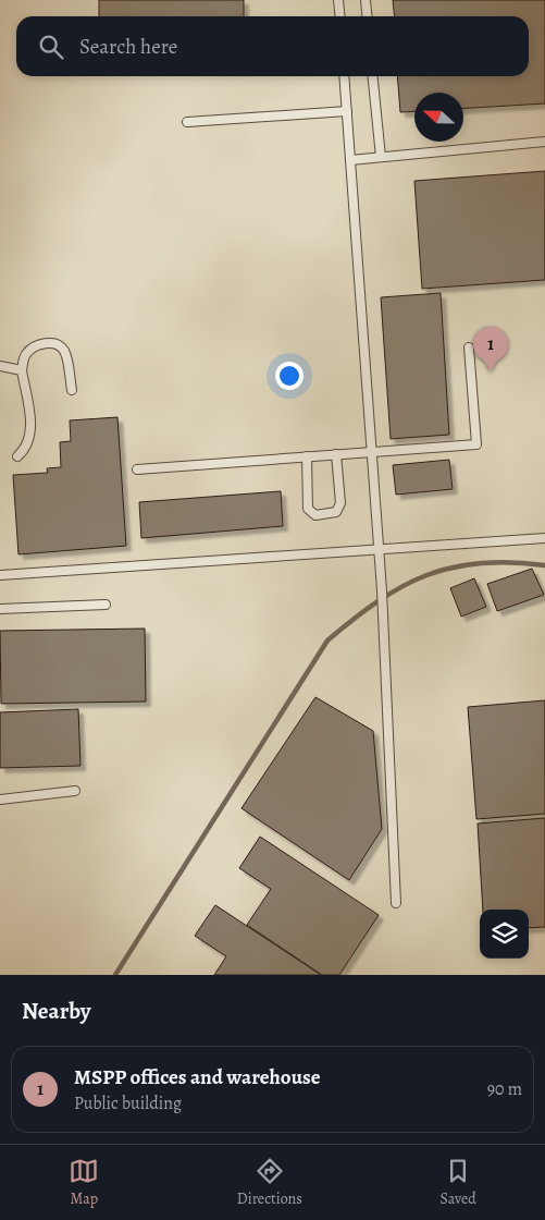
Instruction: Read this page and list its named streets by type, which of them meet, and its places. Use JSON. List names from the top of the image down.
{
  "north": "left",
  "page": {
    "search": "Search here",
    "pins": "1",
    "heading": "Nearby",
    "list": [
      {
        "mark": "1",
        "name": "MSPP offices and warehouse",
        "note": "Public building",
        "value": "90 m"
      }
    ],
    "nav": ["Map", "Directions", "Saved"]
  }
}
